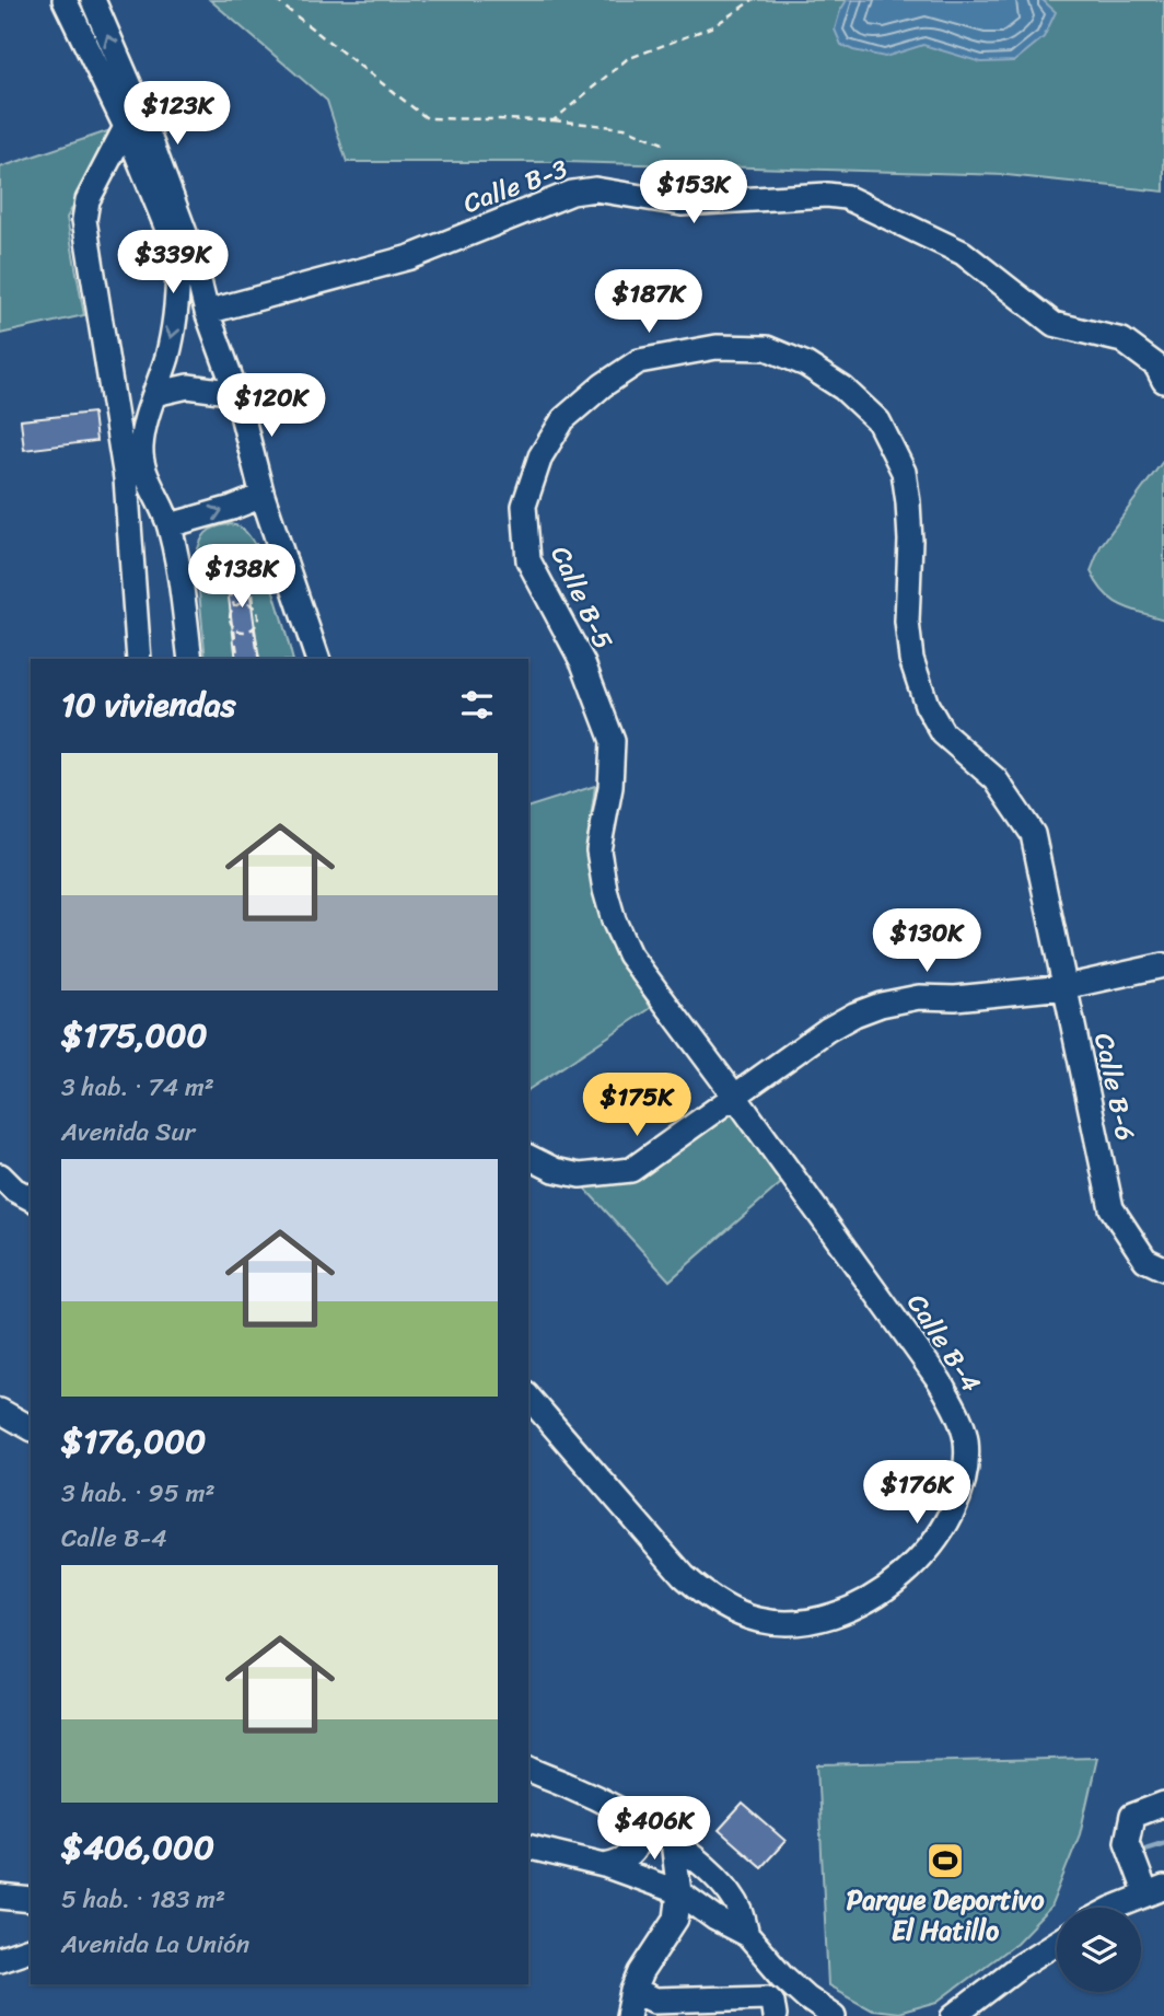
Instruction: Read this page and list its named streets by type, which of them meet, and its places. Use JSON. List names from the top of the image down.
{
  "streets": {
    "street": [
      "Calle B-3",
      "Calle B-5",
      "Calle B-6",
      "Calle B-4"
    ]
  },
  "crossings": [
    ["Calle B-5", "Calle B-6"],
    ["Calle B-5", "Calle B-4"]
  ],
  "places": {
    "sports": ["Parque Deportivo El Hatillo"]
  },
  "page": {
    "price": [
      "$123K",
      "$153K",
      "$339K",
      "$187K",
      "$120K",
      "$138K",
      "$130K",
      "$175K",
      "$176K",
      "$406K"
    ],
    "heading": "10 viviendas",
    "list": [
      {
        "name": "$175,000",
        "note": "3 hab. · 74 m² · Avenida Sur"
      },
      {
        "name": "$176,000",
        "note": "3 hab. · 95 m² · Calle B-4"
      },
      {
        "name": "$406,000",
        "note": "5 hab. · 183 m² · Avenida La Unión"
      }
    ]
  }
}
